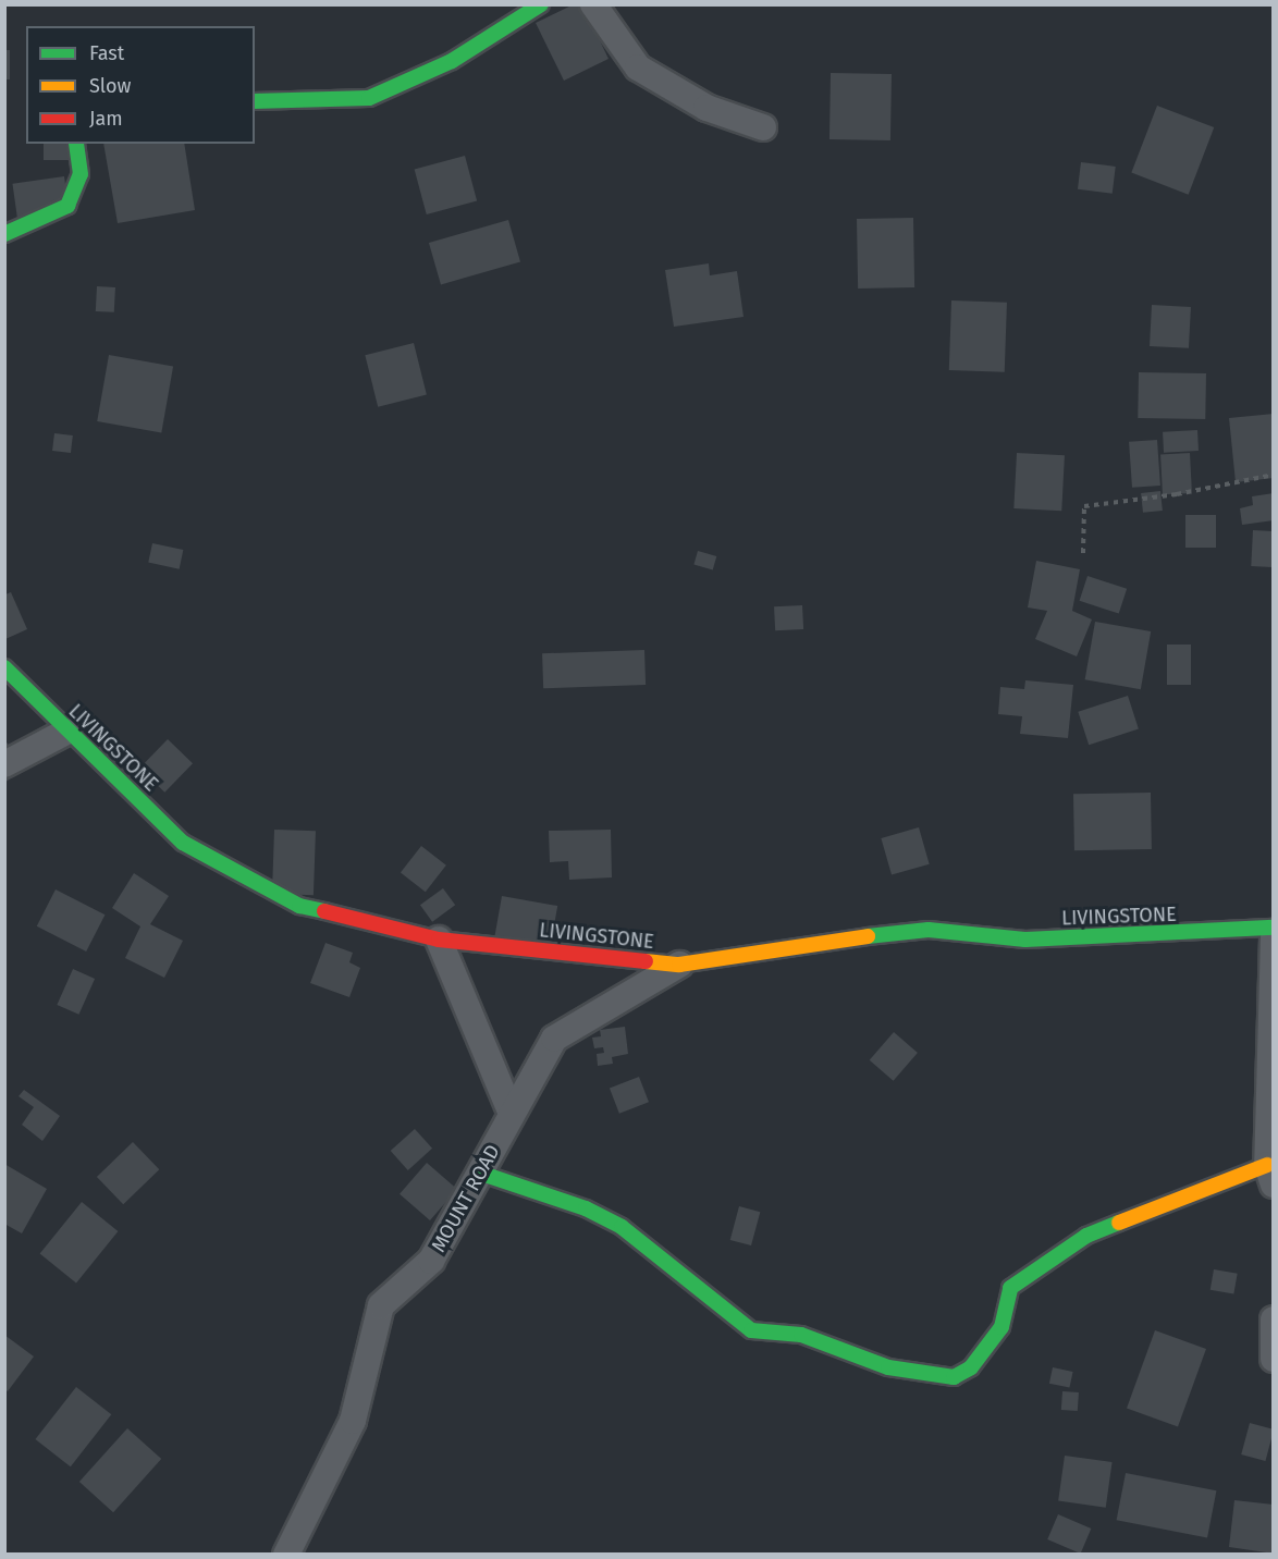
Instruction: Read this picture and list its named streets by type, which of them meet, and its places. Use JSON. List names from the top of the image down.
{
  "streets": {
    "street": ["LIVINGSTONE", "MOUNT ROAD"]
  },
  "crossings": [
    ["LIVINGSTONE", "MOUNT ROAD"]
  ],
  "legend": ["Fast", "Slow", "Jam"]
}
